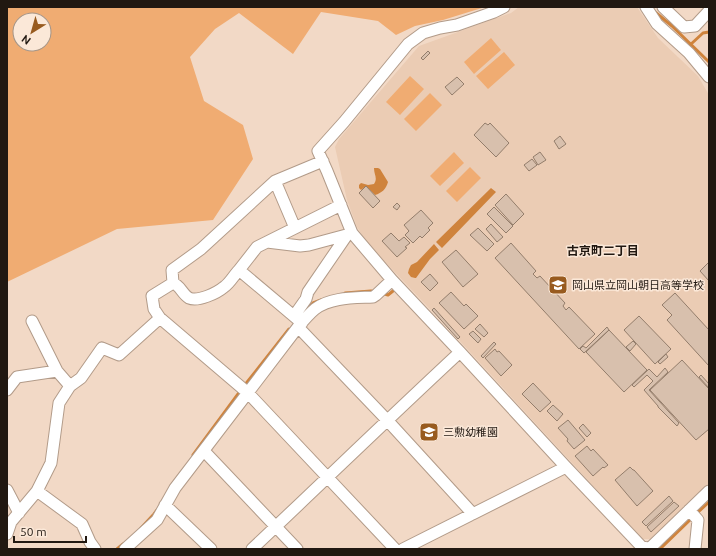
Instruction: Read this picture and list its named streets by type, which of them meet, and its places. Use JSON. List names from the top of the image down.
{
  "districts": ["古京町二丁目"],
  "places": {
    "school or university": ["岡山県立岡山朝日高等学校", "三勲幼稚園"]
  },
  "scale_bar": "50 m",
  "north": "bottom left"
}
